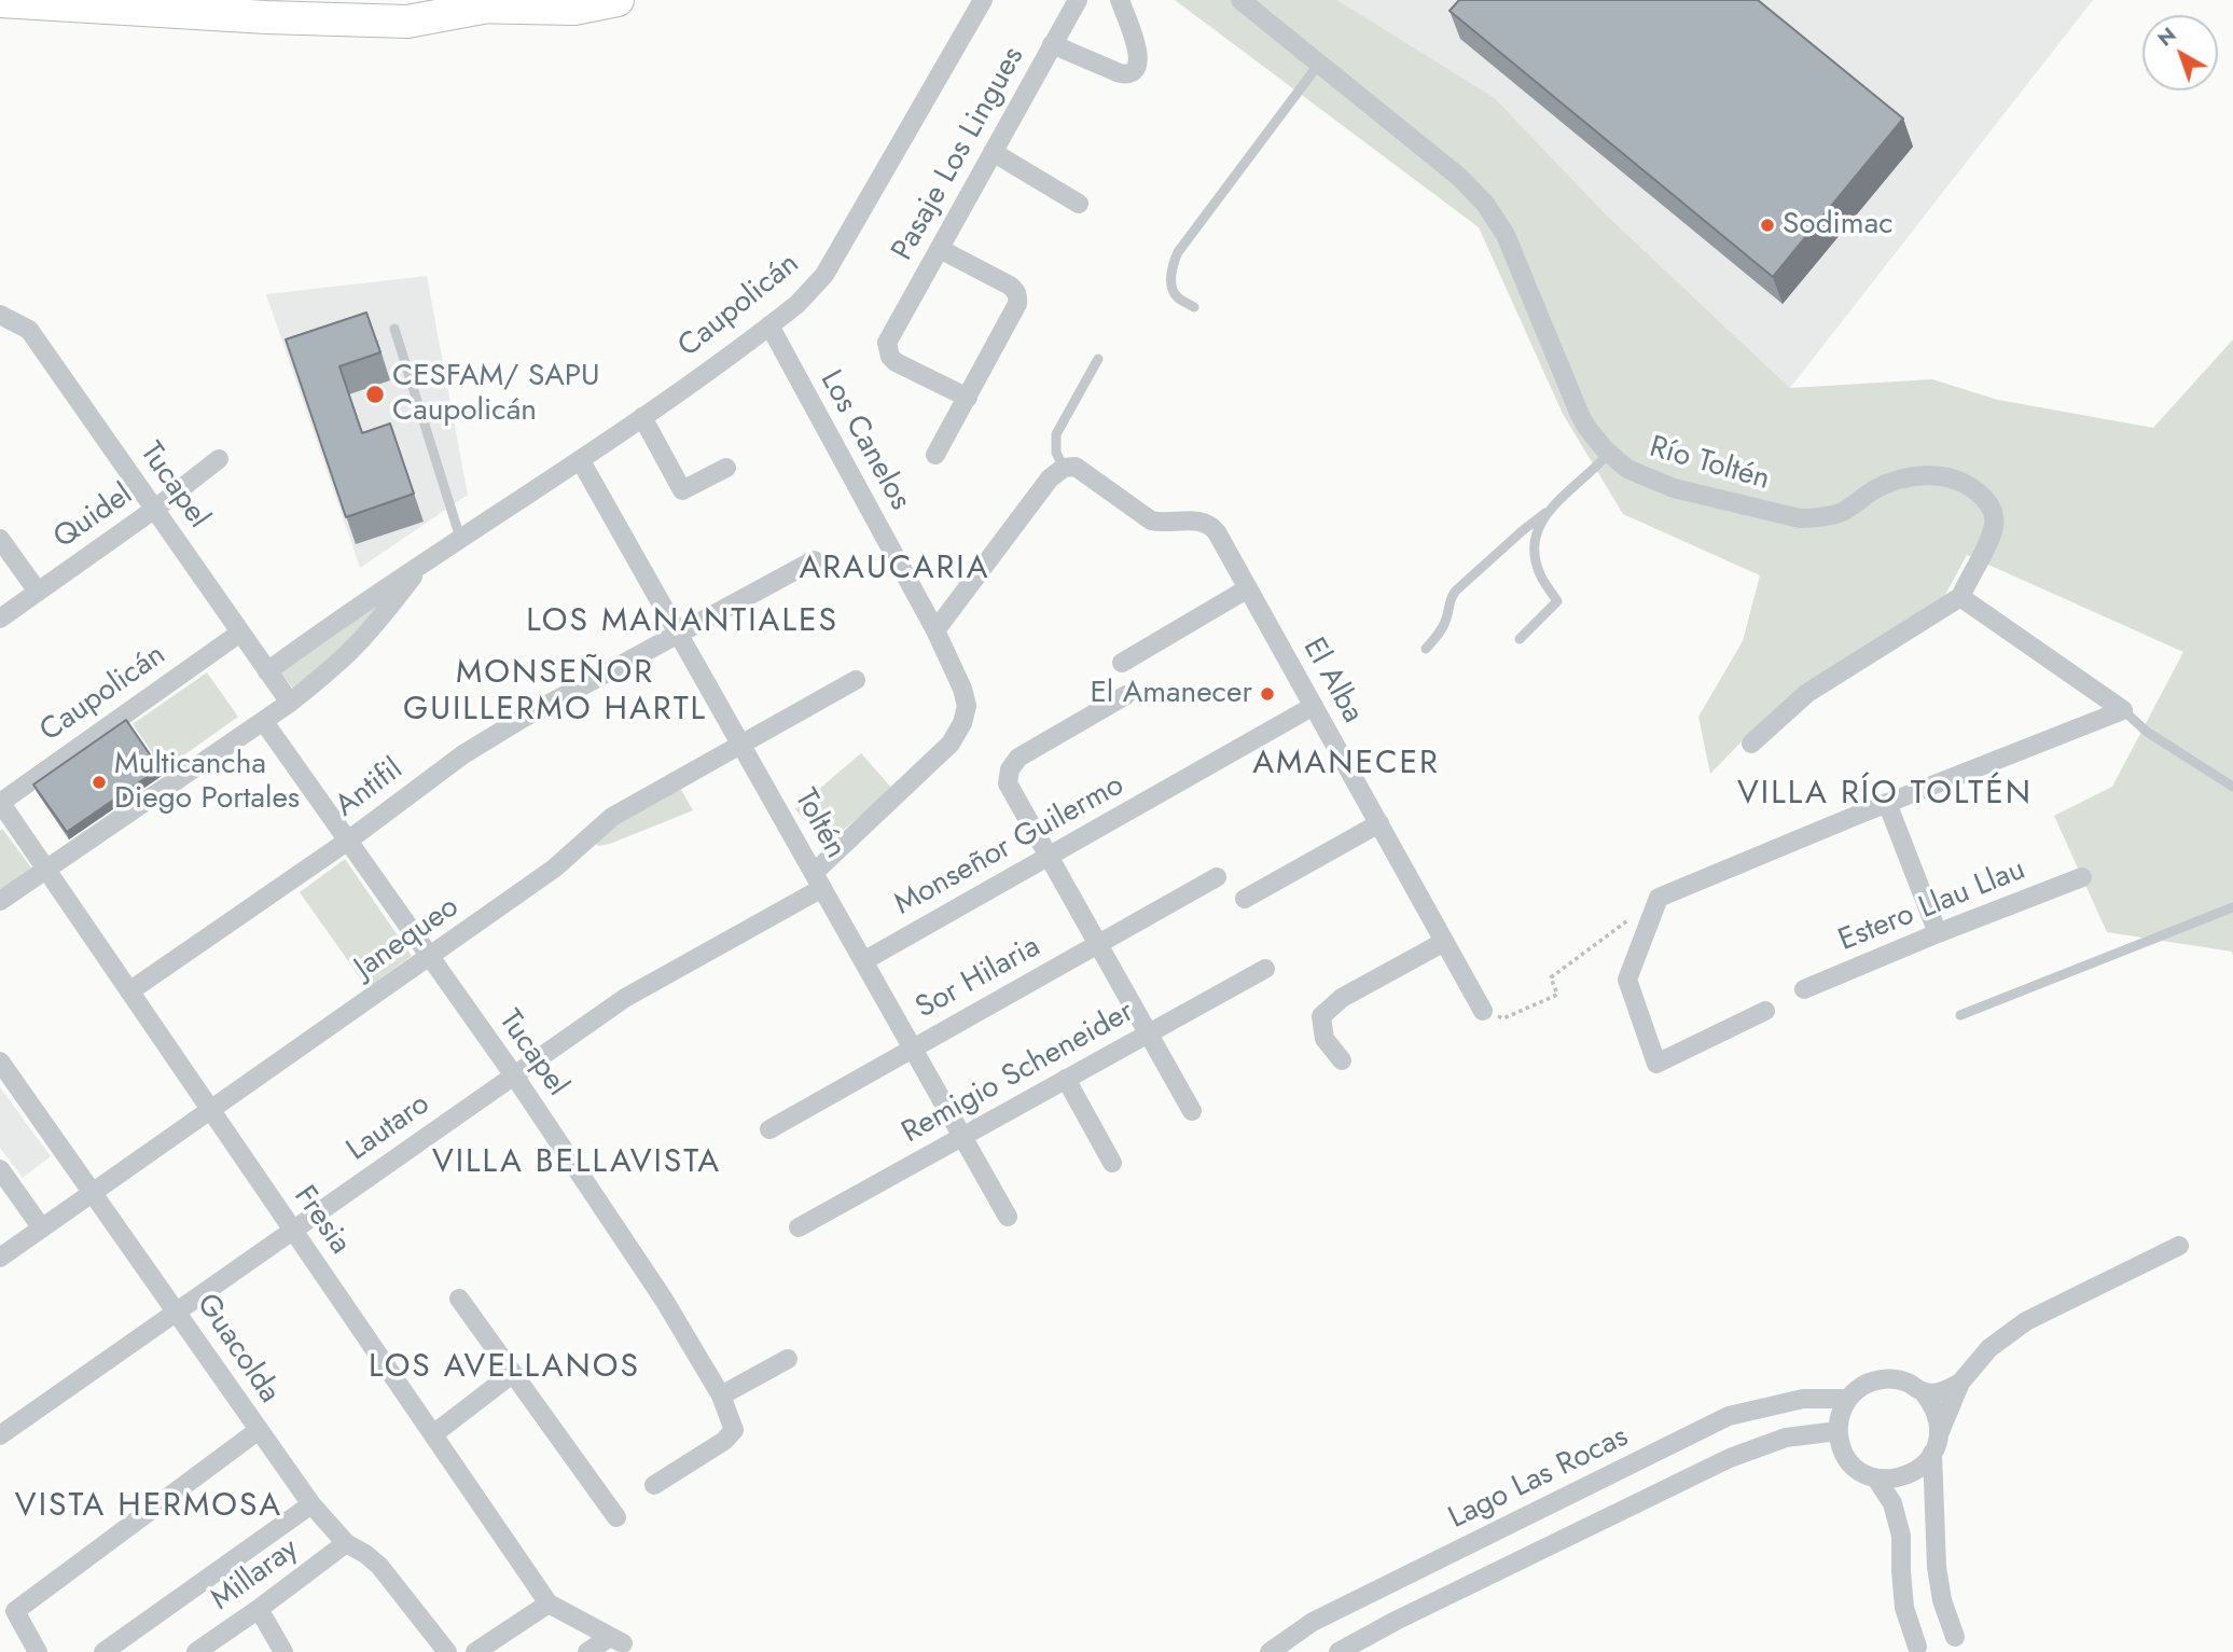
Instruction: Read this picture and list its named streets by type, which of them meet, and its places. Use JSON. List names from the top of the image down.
{
  "streets": {
    "street": [
      "Pasaje Los Lingues",
      "Caupolicán",
      "Los Canelos",
      "Río Toltén",
      "Tucapel",
      "Quidel",
      "El Alba",
      "Antifil",
      "Toltén",
      "Monseñor Guilermo",
      "Estero Llau Llau",
      "Janequeo",
      "Sor Hilaria",
      "Remigio Scheneider",
      "Lautaro",
      "Fresia",
      "Guacolda",
      "Lago Las Rocas",
      "Millaray"
    ]
  },
  "crossings": [
    ["Caupolicán", "Los Canelos"],
    ["Caupolicán", "Tucapel"],
    ["Caupolicán", "Toltén"],
    ["Caupolicán", "Fresia"],
    ["Los Canelos", "Lautaro"],
    ["Tucapel", "Quidel"],
    ["Tucapel", "Antifil"],
    ["Tucapel", "Janequeo"],
    ["Tucapel", "Lautaro"],
    ["El Alba", "Monseñor Guilermo"],
    ["Antifil", "Toltén"],
    ["Antifil", "Fresia"],
    ["Toltén", "Monseñor Guilermo"],
    ["Toltén", "Janequeo"],
    ["Toltén", "Sor Hilaria"],
    ["Toltén", "Remigio Scheneider"],
    ["Toltén", "Lautaro"],
    ["Janequeo", "Fresia"],
    ["Janequeo", "Guacolda"],
    ["Lautaro", "Fresia"],
    ["Lautaro", "Guacolda"],
    ["Guacolda", "Millaray"]
  ],
  "districts": [
    "ARAUCARIA",
    "LOS MANANTIALES",
    "MONSEÑOR GUILLERMO HARTL",
    "AMANECER",
    "VILLA RÍO TOLTÉN",
    "VILLA BELLAVISTA",
    "LOS AVELLANOS",
    "VISTA HERMOSA"
  ],
  "places": [
    "Sodimac",
    "CESFAM/ SAPU Caupolicán",
    "El Amanecer",
    "Multicancha Diego Portales"
  ],
  "north": "top left"
}
